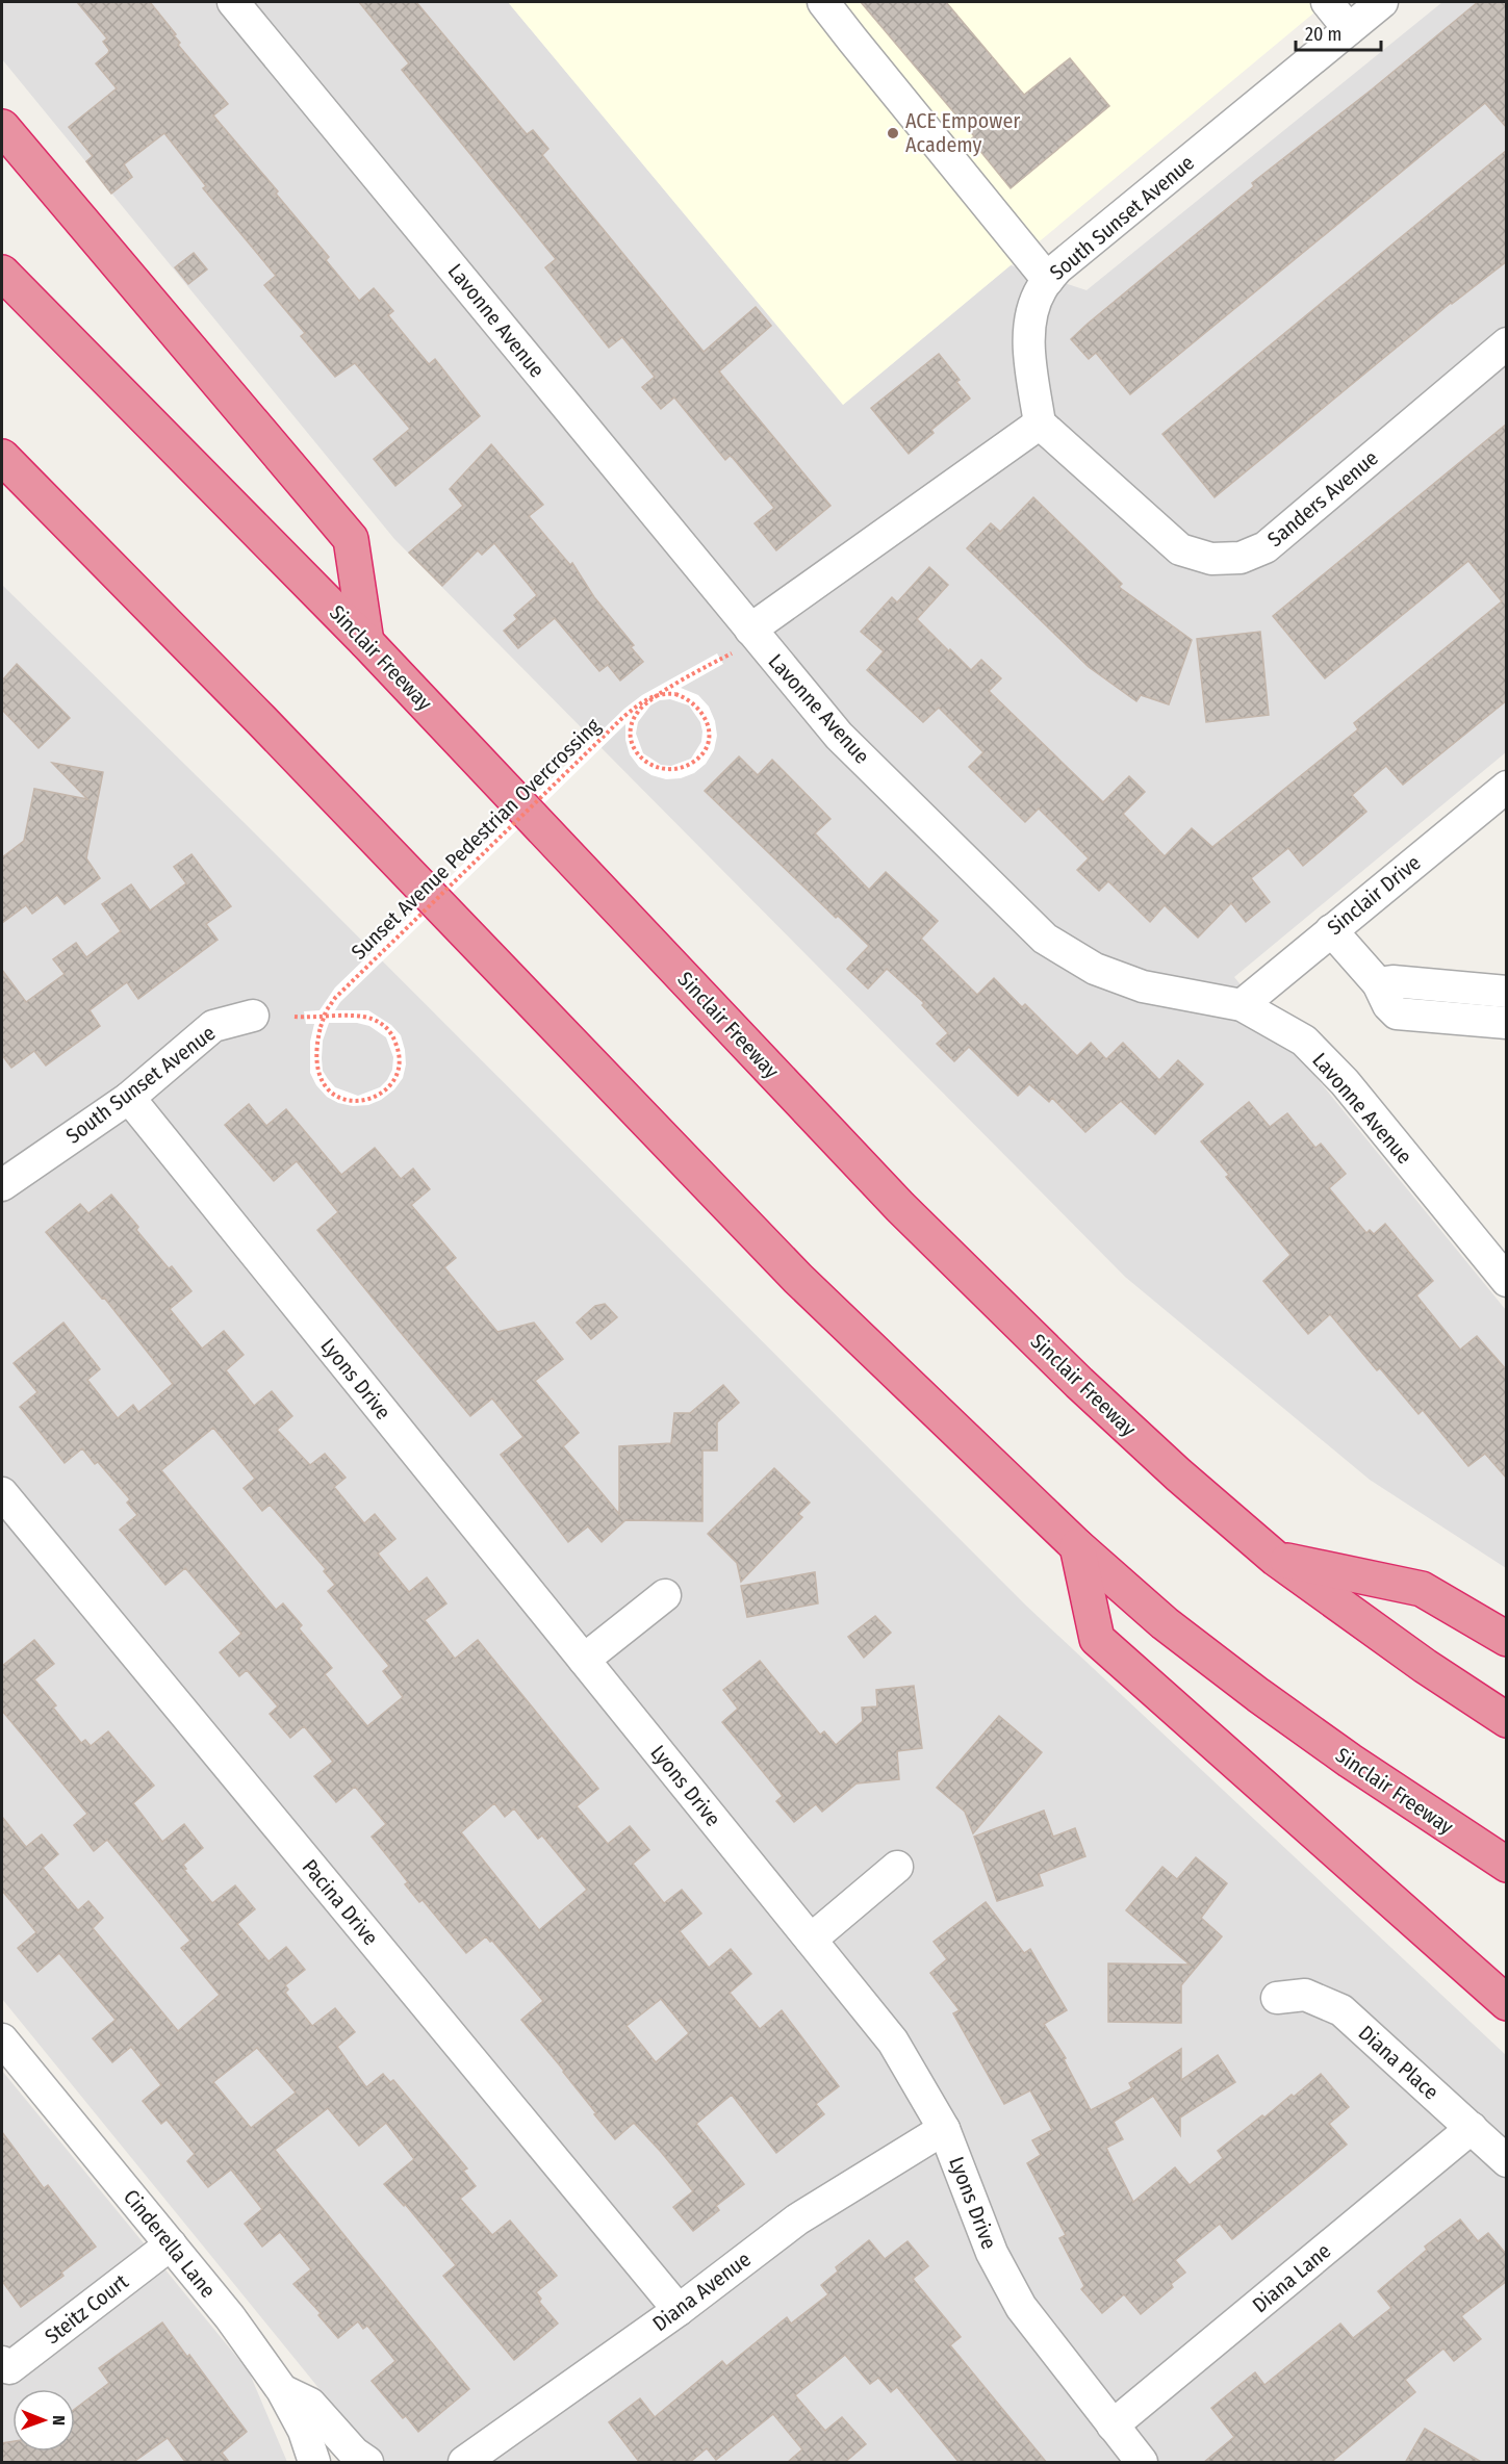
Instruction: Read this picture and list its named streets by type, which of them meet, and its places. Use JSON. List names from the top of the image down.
{
  "streets": {
    "highway": ["Sinclair Freeway"],
    "street": [
      "South Sunset Avenue",
      "Lavonne Avenue",
      "Sanders Avenue",
      "Sinclair Drive",
      "Lyons Drive",
      "Pacina Drive",
      "Diana Place",
      "Cinderella Lane",
      "Diana Lane",
      "Diana Avenue",
      "Steitz Court"
    ],
    "path": ["Sunset Avenue Pedestrian Overcrossing"]
  },
  "crossings": [
    ["South Sunset Avenue", "Sanders Avenue"],
    ["South Sunset Avenue", "Lyons Drive"],
    ["Lavonne Avenue", "Sunset Avenue Pedestrian Overcrossing"],
    ["Lavonne Avenue", "Sinclair Drive"],
    ["Lyons Drive", "Diana Lane"],
    ["Lyons Drive", "Diana Avenue"],
    ["Pacina Drive", "Diana Avenue"],
    ["Diana Place", "Diana Lane"],
    ["Cinderella Lane", "Steitz Court"]
  ],
  "places": ["ACE Empower Academy"],
  "scale_bar": "20 m",
  "north": "right"
}
